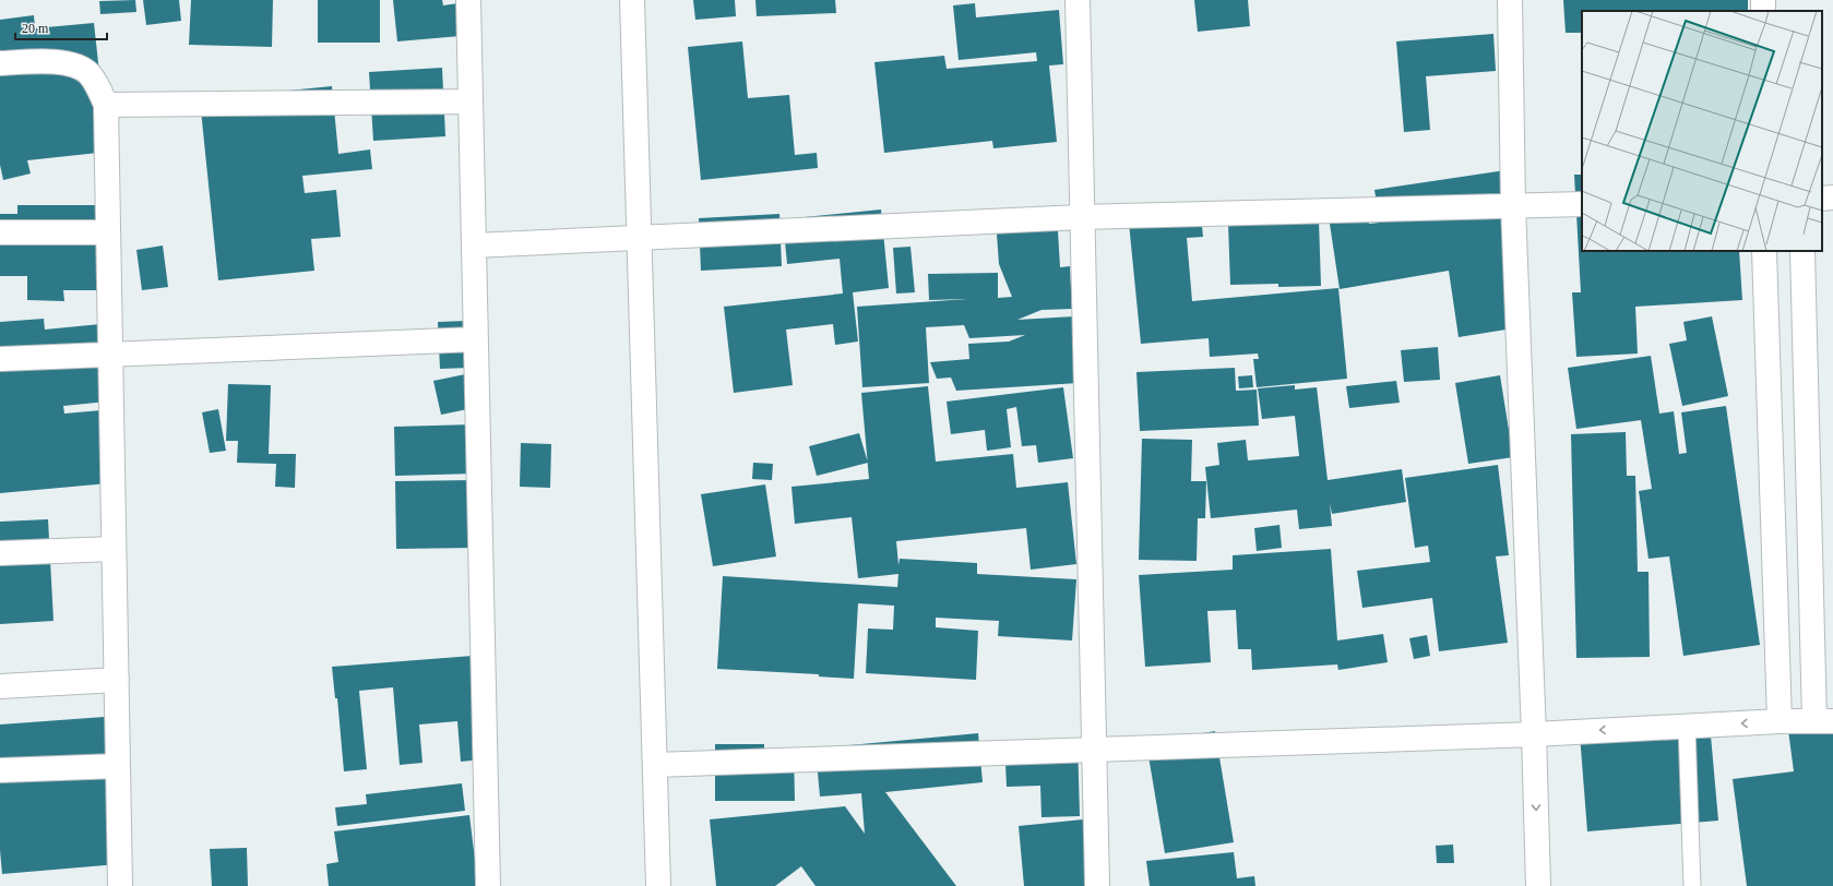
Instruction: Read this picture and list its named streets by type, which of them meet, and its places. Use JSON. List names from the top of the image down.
{
  "scale_bar": "20 m"
}
